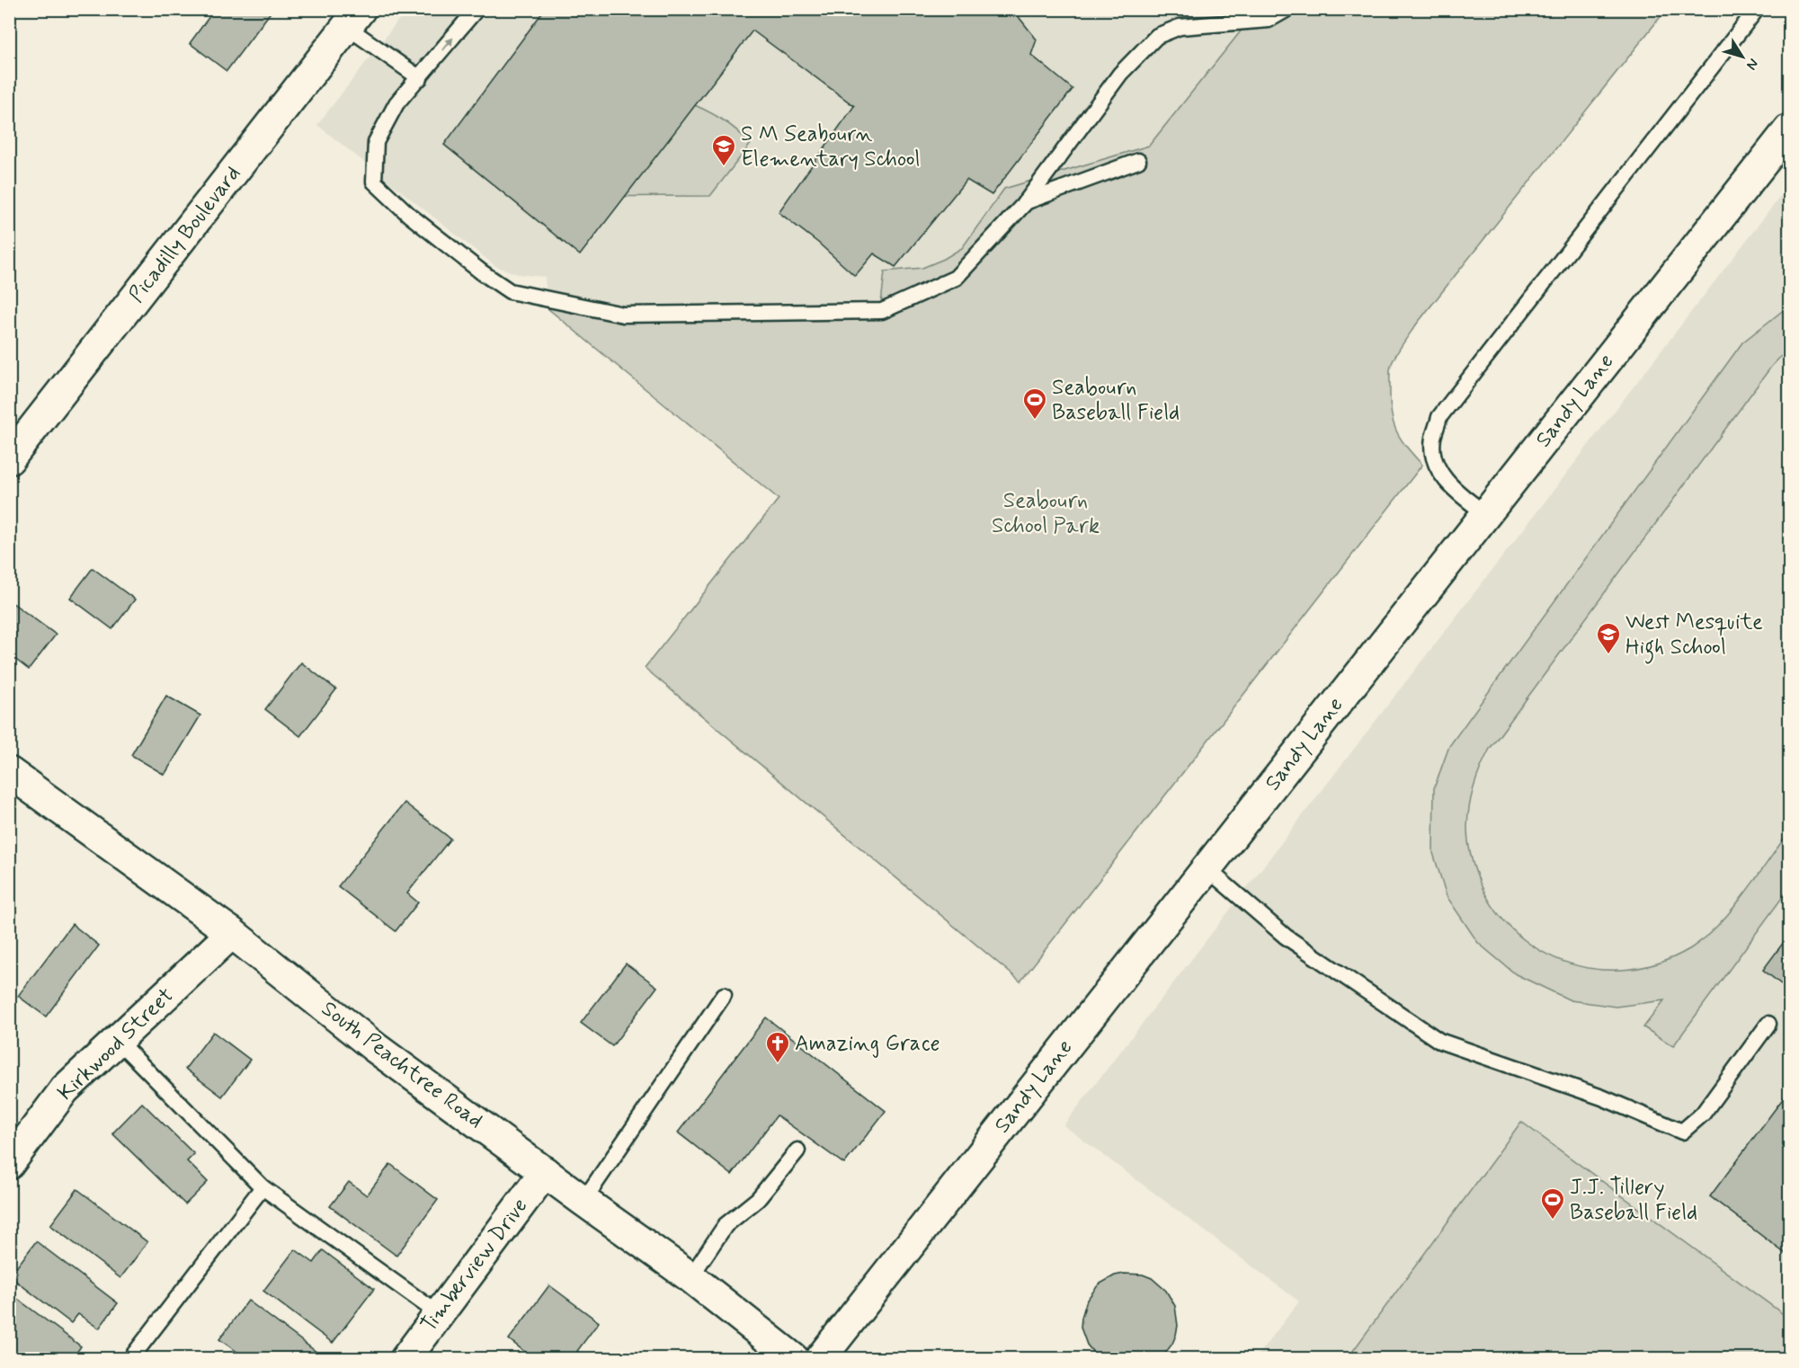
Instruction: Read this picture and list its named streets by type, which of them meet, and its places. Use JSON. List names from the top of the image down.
{
  "streets": {
    "street": [
      "Picadilly Boulevard",
      "Sandy Lane",
      "Kirkwood Street",
      "South Peachtree Road",
      "Timberview Drive"
    ]
  },
  "crossings": [
    ["Kirkwood Street", "South Peachtree Road"],
    ["South Peachtree Road", "Timberview Drive"]
  ],
  "parks": ["Seabourn School Park"],
  "places": {
    "school or university": ["S M Seabourn Elementary School", "West Mesquite High School"],
    "sports": ["Seabourn Baseball Field", "J.J. Tillery Baseball Field"],
    "church": ["Amazing Grace"]
  },
  "north": "bottom right"
}
